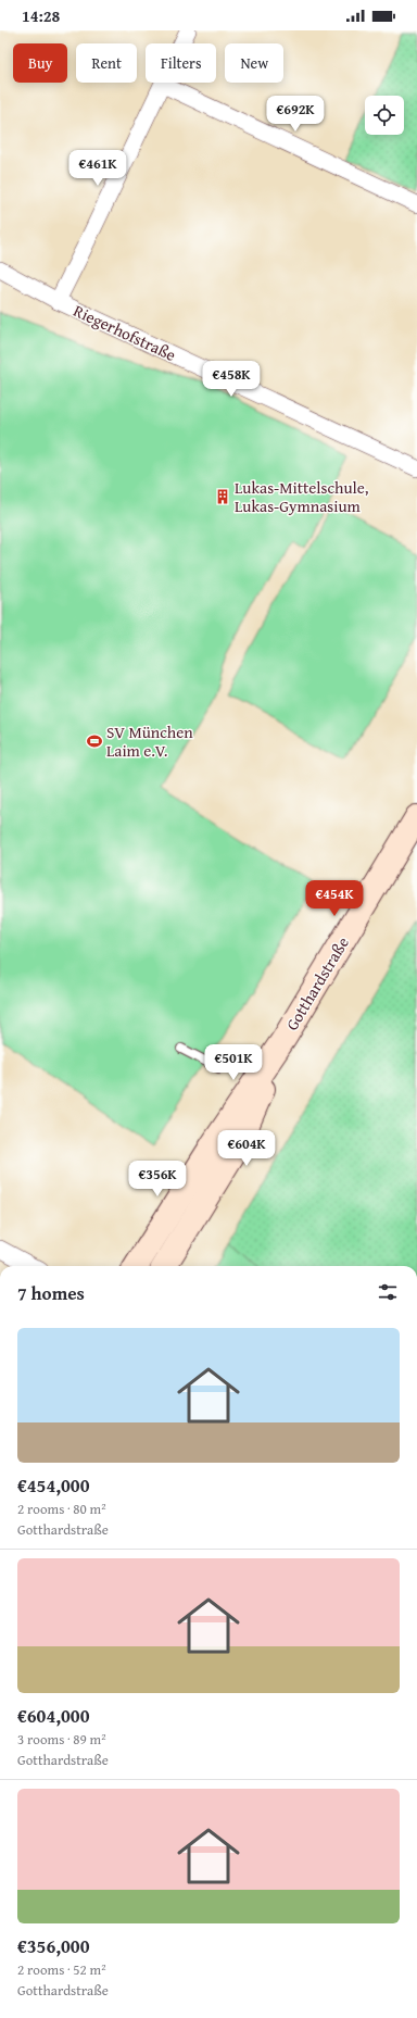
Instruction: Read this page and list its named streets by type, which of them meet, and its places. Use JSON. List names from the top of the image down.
{
  "streets": {
    "street": ["Riegerhofstraße", "Gotthardstraße"]
  },
  "places": {
    "building": ["Lukas-Mittelschule, Lukas-Gymnasium"],
    "sports": ["SV München Laim e.V."]
  },
  "page": {
    "status": "14:28",
    "chip": [
      "Buy",
      "Rent",
      "Filters",
      "New"
    ],
    "price": [
      "€692K",
      "€461K",
      "€458K",
      "€454K",
      "€501K",
      "€604K",
      "€356K"
    ],
    "heading": "7 homes",
    "list": [
      {
        "name": "€454,000",
        "note": "2 rooms · 80 m² · Gotthardstraße"
      },
      {
        "name": "€604,000",
        "note": "3 rooms · 89 m² · Gotthardstraße"
      },
      {
        "name": "€356,000",
        "note": "2 rooms · 52 m² · Gotthardstraße"
      }
    ]
  }
}
